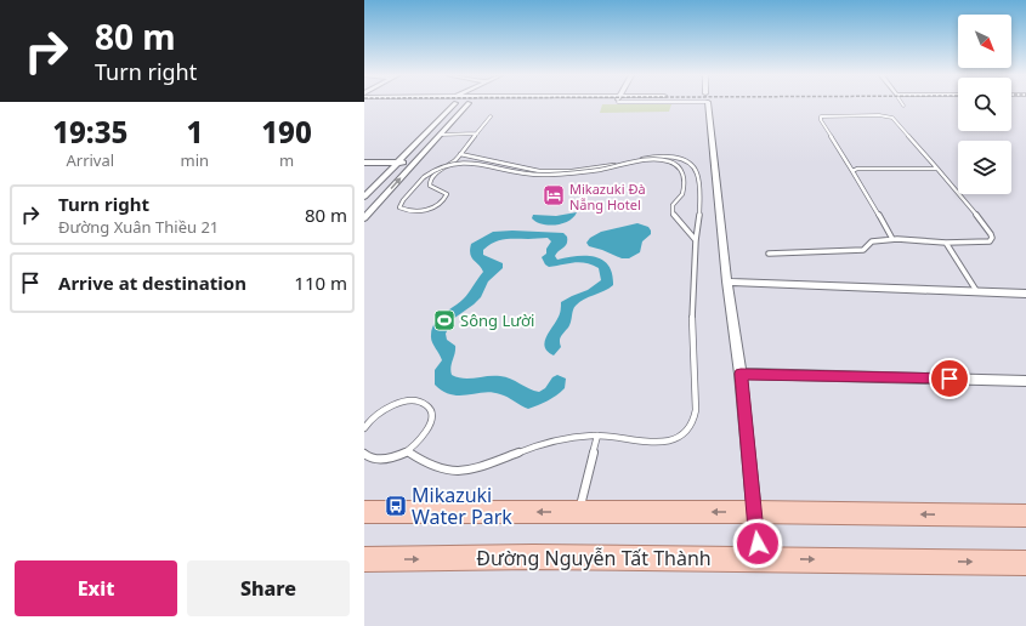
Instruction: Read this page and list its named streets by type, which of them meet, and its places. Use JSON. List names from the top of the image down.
{
  "streets": {
    "main road": ["Đường Nguyễn Tất Thành"]
  },
  "places": {
    "hotel": ["Mikazuki Đà Nẵng Hotel"],
    "sports": ["Sông Lười"],
    "bus stop": ["Mikazuki Water Park"]
  },
  "north": "bottom right",
  "page": {
    "turn": ["80 m", "Turn right"],
    "eta": [
      "19:35",
      "Arrival",
      "1",
      "min",
      "190",
      "m"
    ],
    "list": [
      {
        "name": "Turn right",
        "note": "Đường Xuân Thiều 21",
        "value": "80 m"
      },
      {
        "name": "Arrive at destination",
        "value": "110 m"
      }
    ],
    "buttons": ["Exit", "Share"]
  }
}
